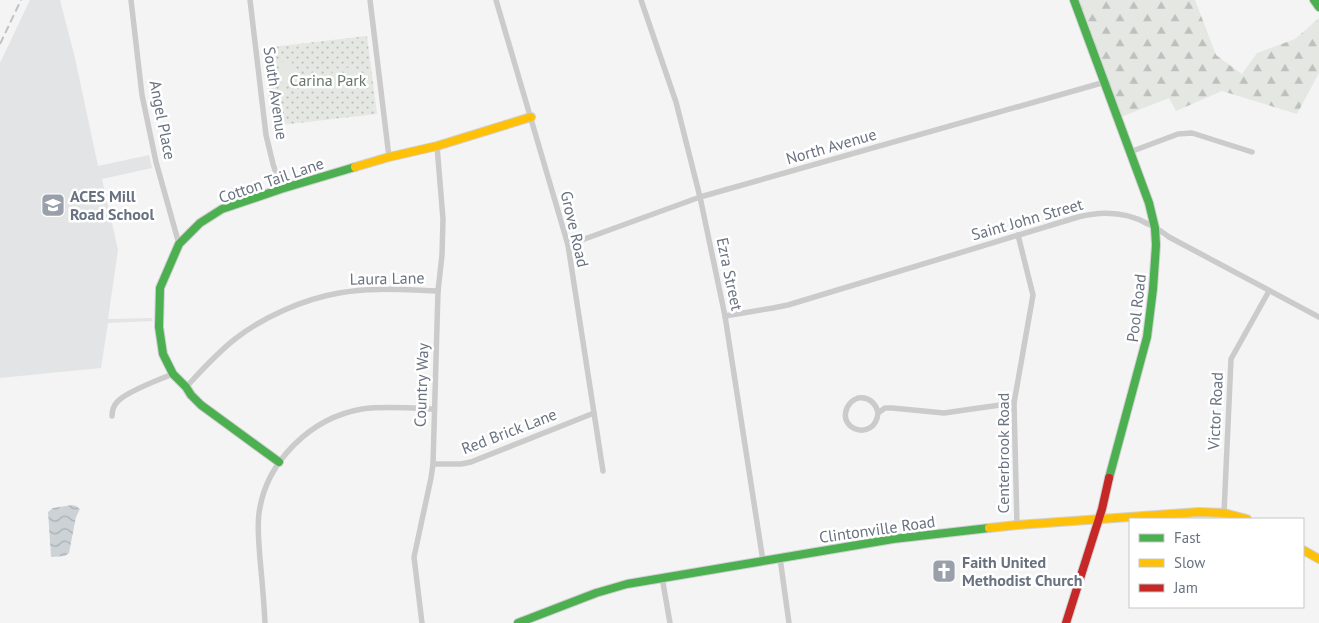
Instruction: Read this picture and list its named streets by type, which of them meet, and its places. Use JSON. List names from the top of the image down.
{
  "streets": {
    "street": [
      "South Avenue",
      "Angel Place",
      "North Avenue",
      "Cotton Tail Lane",
      "Saint John Street",
      "Grove Road",
      "Ezra Street",
      "Laura Lane",
      "Pool Road",
      "Country Way",
      "Victor Road",
      "Red Brick Lane",
      "Centerbrook Road",
      "Clintonville Road"
    ]
  },
  "crossings": [
    ["South Avenue", "Cotton Tail Lane"],
    ["Angel Place", "Cotton Tail Lane"],
    ["North Avenue", "Grove Road"],
    ["North Avenue", "Ezra Street"],
    ["North Avenue", "Pool Road"],
    ["Cotton Tail Lane", "Grove Road"],
    ["Cotton Tail Lane", "Laura Lane"],
    ["Cotton Tail Lane", "Country Way"],
    ["Saint John Street", "Ezra Street"],
    ["Saint John Street", "Pool Road"],
    ["Saint John Street", "Victor Road"],
    ["Saint John Street", "Centerbrook Road"],
    ["Grove Road", "Red Brick Lane"],
    ["Ezra Street", "Clintonville Road"],
    ["Laura Lane", "Country Way"],
    ["Pool Road", "Clintonville Road"],
    ["Country Way", "Red Brick Lane"],
    ["Victor Road", "Clintonville Road"],
    ["Centerbrook Road", "Clintonville Road"]
  ],
  "parks": ["Carina Park"],
  "places": {
    "school or university": ["ACES Mill Road School"],
    "church": ["Faith United Methodist Church"]
  },
  "legend": ["Fast", "Slow", "Jam"]
}
